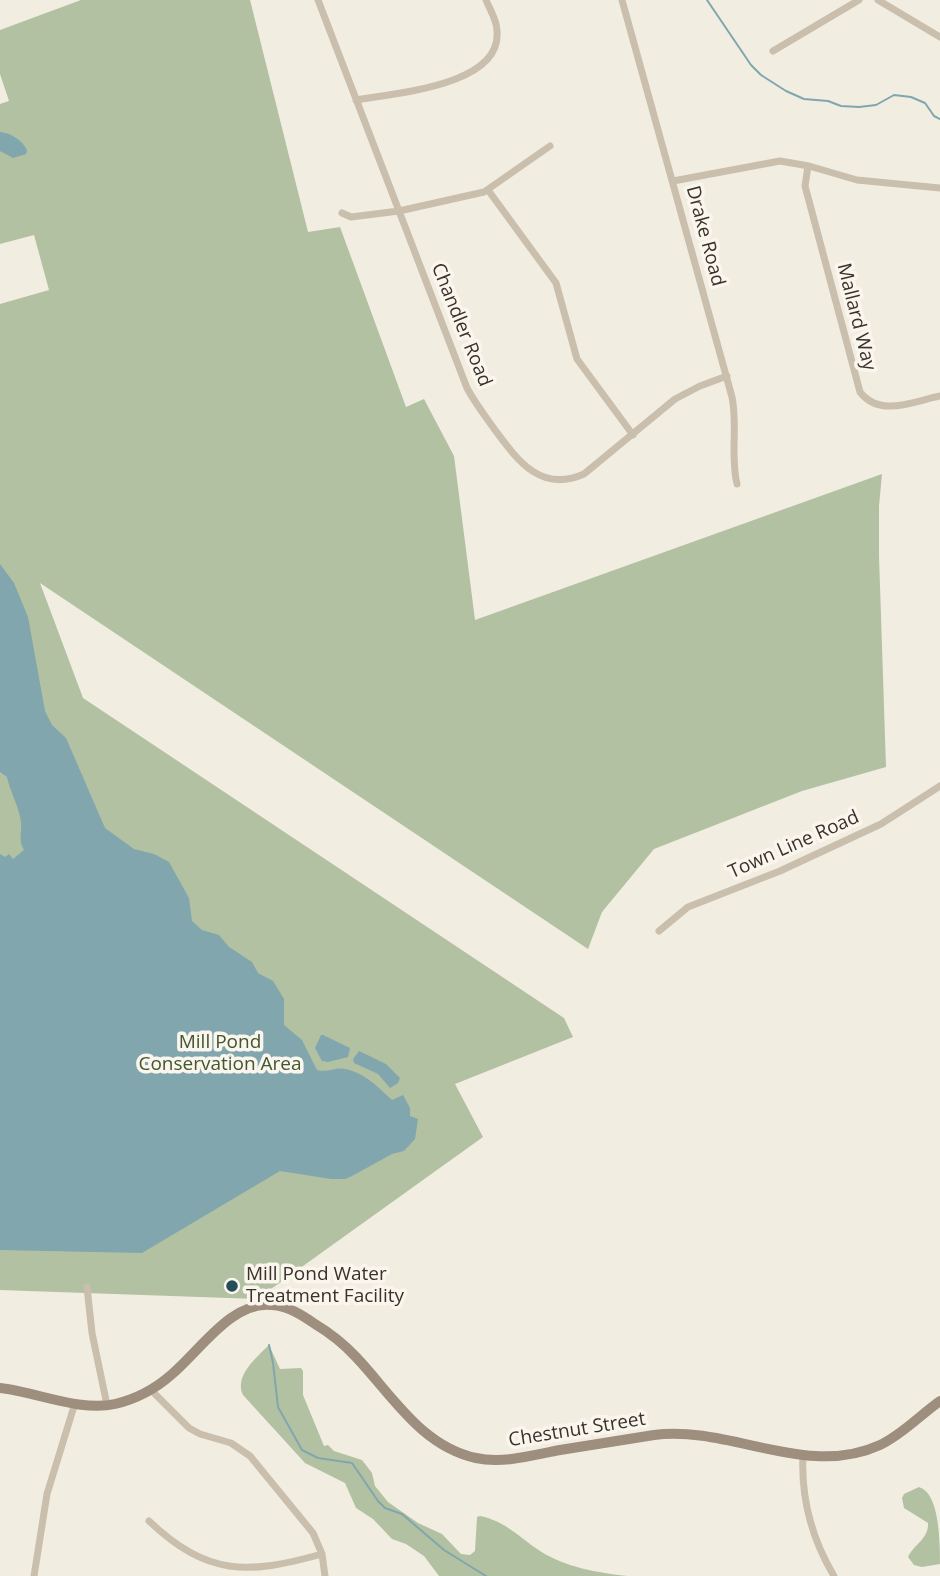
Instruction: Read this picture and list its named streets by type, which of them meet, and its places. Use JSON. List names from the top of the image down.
{
  "streets": {
    "street": [
      "Drake Road",
      "Mallard Way",
      "Chandler Road",
      "Town Line Road",
      "Chestnut Street"
    ]
  },
  "crossings": [
    ["Drake Road", "Chandler Road"]
  ],
  "parks": ["Mill Pond Conservation Area"],
  "places": ["Mill Pond Water Treatment Facility"]
}
